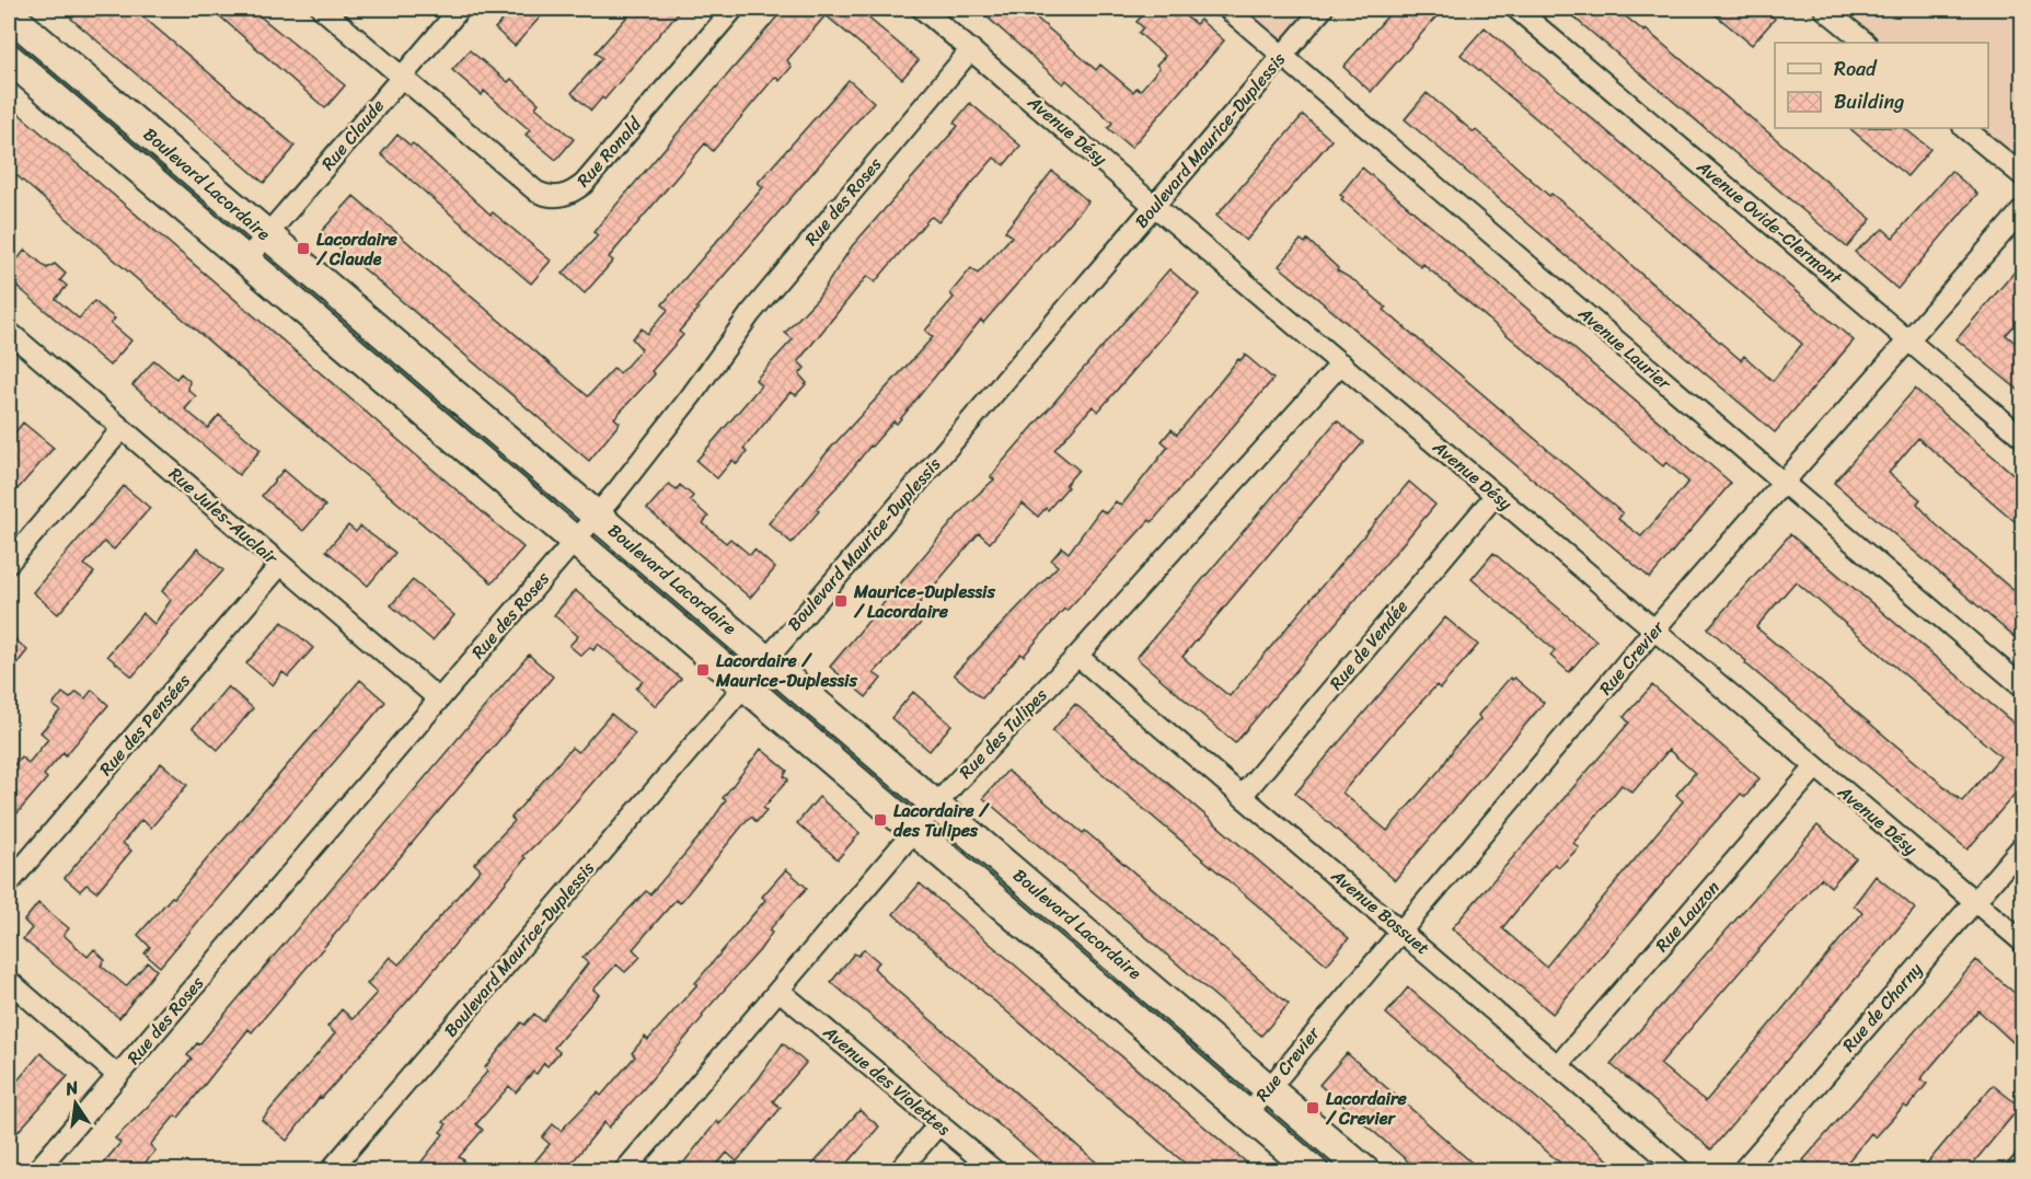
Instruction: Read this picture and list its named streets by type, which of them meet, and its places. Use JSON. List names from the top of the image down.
{
  "streets": {
    "main road": ["Boulevard Lacordaire"],
    "street": [
      "Avenue Désy",
      "Rue Claude",
      "Boulevard Maurice-Duplessis",
      "Rue Ronald",
      "Rue des Roses",
      "Avenue Ovide-Clermont",
      "Avenue Laurier",
      "Rue Jules-Auclair",
      "Rue de Vendée",
      "Rue Crevier",
      "Rue des Pensées",
      "Rue des Tulipes",
      "Avenue Bossuet",
      "Rue Lauzon",
      "Rue de Charny",
      "Avenue des Violettes"
    ]
  },
  "crossings": [
    ["Avenue Désy", "Boulevard Maurice-Duplessis"],
    ["Avenue Désy", "Rue des Roses"],
    ["Avenue Désy", "Rue de Vendée"],
    ["Avenue Désy", "Rue Crevier"],
    ["Avenue Désy", "Rue des Tulipes"],
    ["Avenue Désy", "Rue Lauzon"],
    ["Avenue Désy", "Rue de Charny"],
    ["Rue Claude", "Rue Ronald"],
    ["Rue Claude", "Boulevard Lacordaire"],
    ["Boulevard Maurice-Duplessis", "Boulevard Lacordaire"],
    ["Boulevard Maurice-Duplessis", "Avenue Laurier"],
    ["Boulevard Lacordaire", "Rue des Roses"],
    ["Boulevard Lacordaire", "Rue Crevier"],
    ["Boulevard Lacordaire", "Rue des Tulipes"],
    ["Rue des Roses", "Rue Jules-Auclair"],
    ["Avenue Ovide-Clermont", "Rue Crevier"],
    ["Avenue Laurier", "Rue Crevier"],
    ["Rue Jules-Auclair", "Rue des Pensées"],
    ["Rue de Vendée", "Avenue Bossuet"],
    ["Rue Crevier", "Avenue Bossuet"],
    ["Rue des Tulipes", "Avenue Bossuet"],
    ["Rue des Tulipes", "Avenue des Violettes"],
    ["Avenue Bossuet", "Rue Lauzon"]
  ],
  "places": {
    "transit": [
      "Lacordaire / Claude",
      "Maurice-Duplessis / Lacordaire",
      "Lacordaire / Maurice-Duplessis",
      "Lacordaire / des Tulipes",
      "Lacordaire / Crevier"
    ]
  },
  "legend": ["Road", "Building"],
  "north": "top"
}
